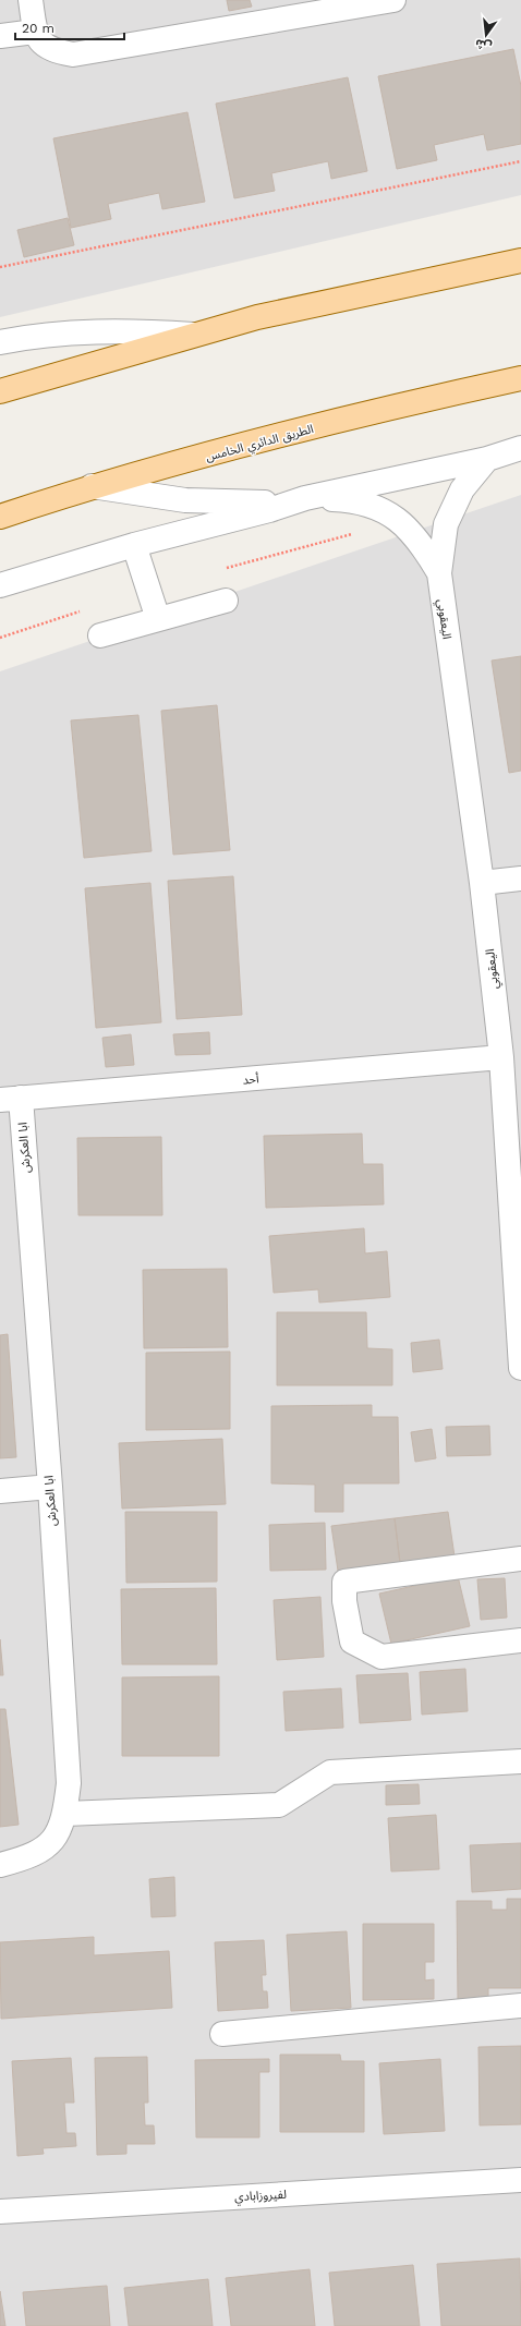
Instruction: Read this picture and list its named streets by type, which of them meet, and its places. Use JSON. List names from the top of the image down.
{
  "streets": {
    "main road": ["الطريق الدائري الخامس"],
    "street": [
      "اليعقوبي",
      "أحد",
      "ابا العكرش",
      "لفيروزابادي"
    ]
  },
  "crossings": [
    ["اليعقوبي", "أحد"],
    ["أحد", "ابا العكرش"]
  ],
  "scale_bar": "20 m",
  "north": "bottom"
}
